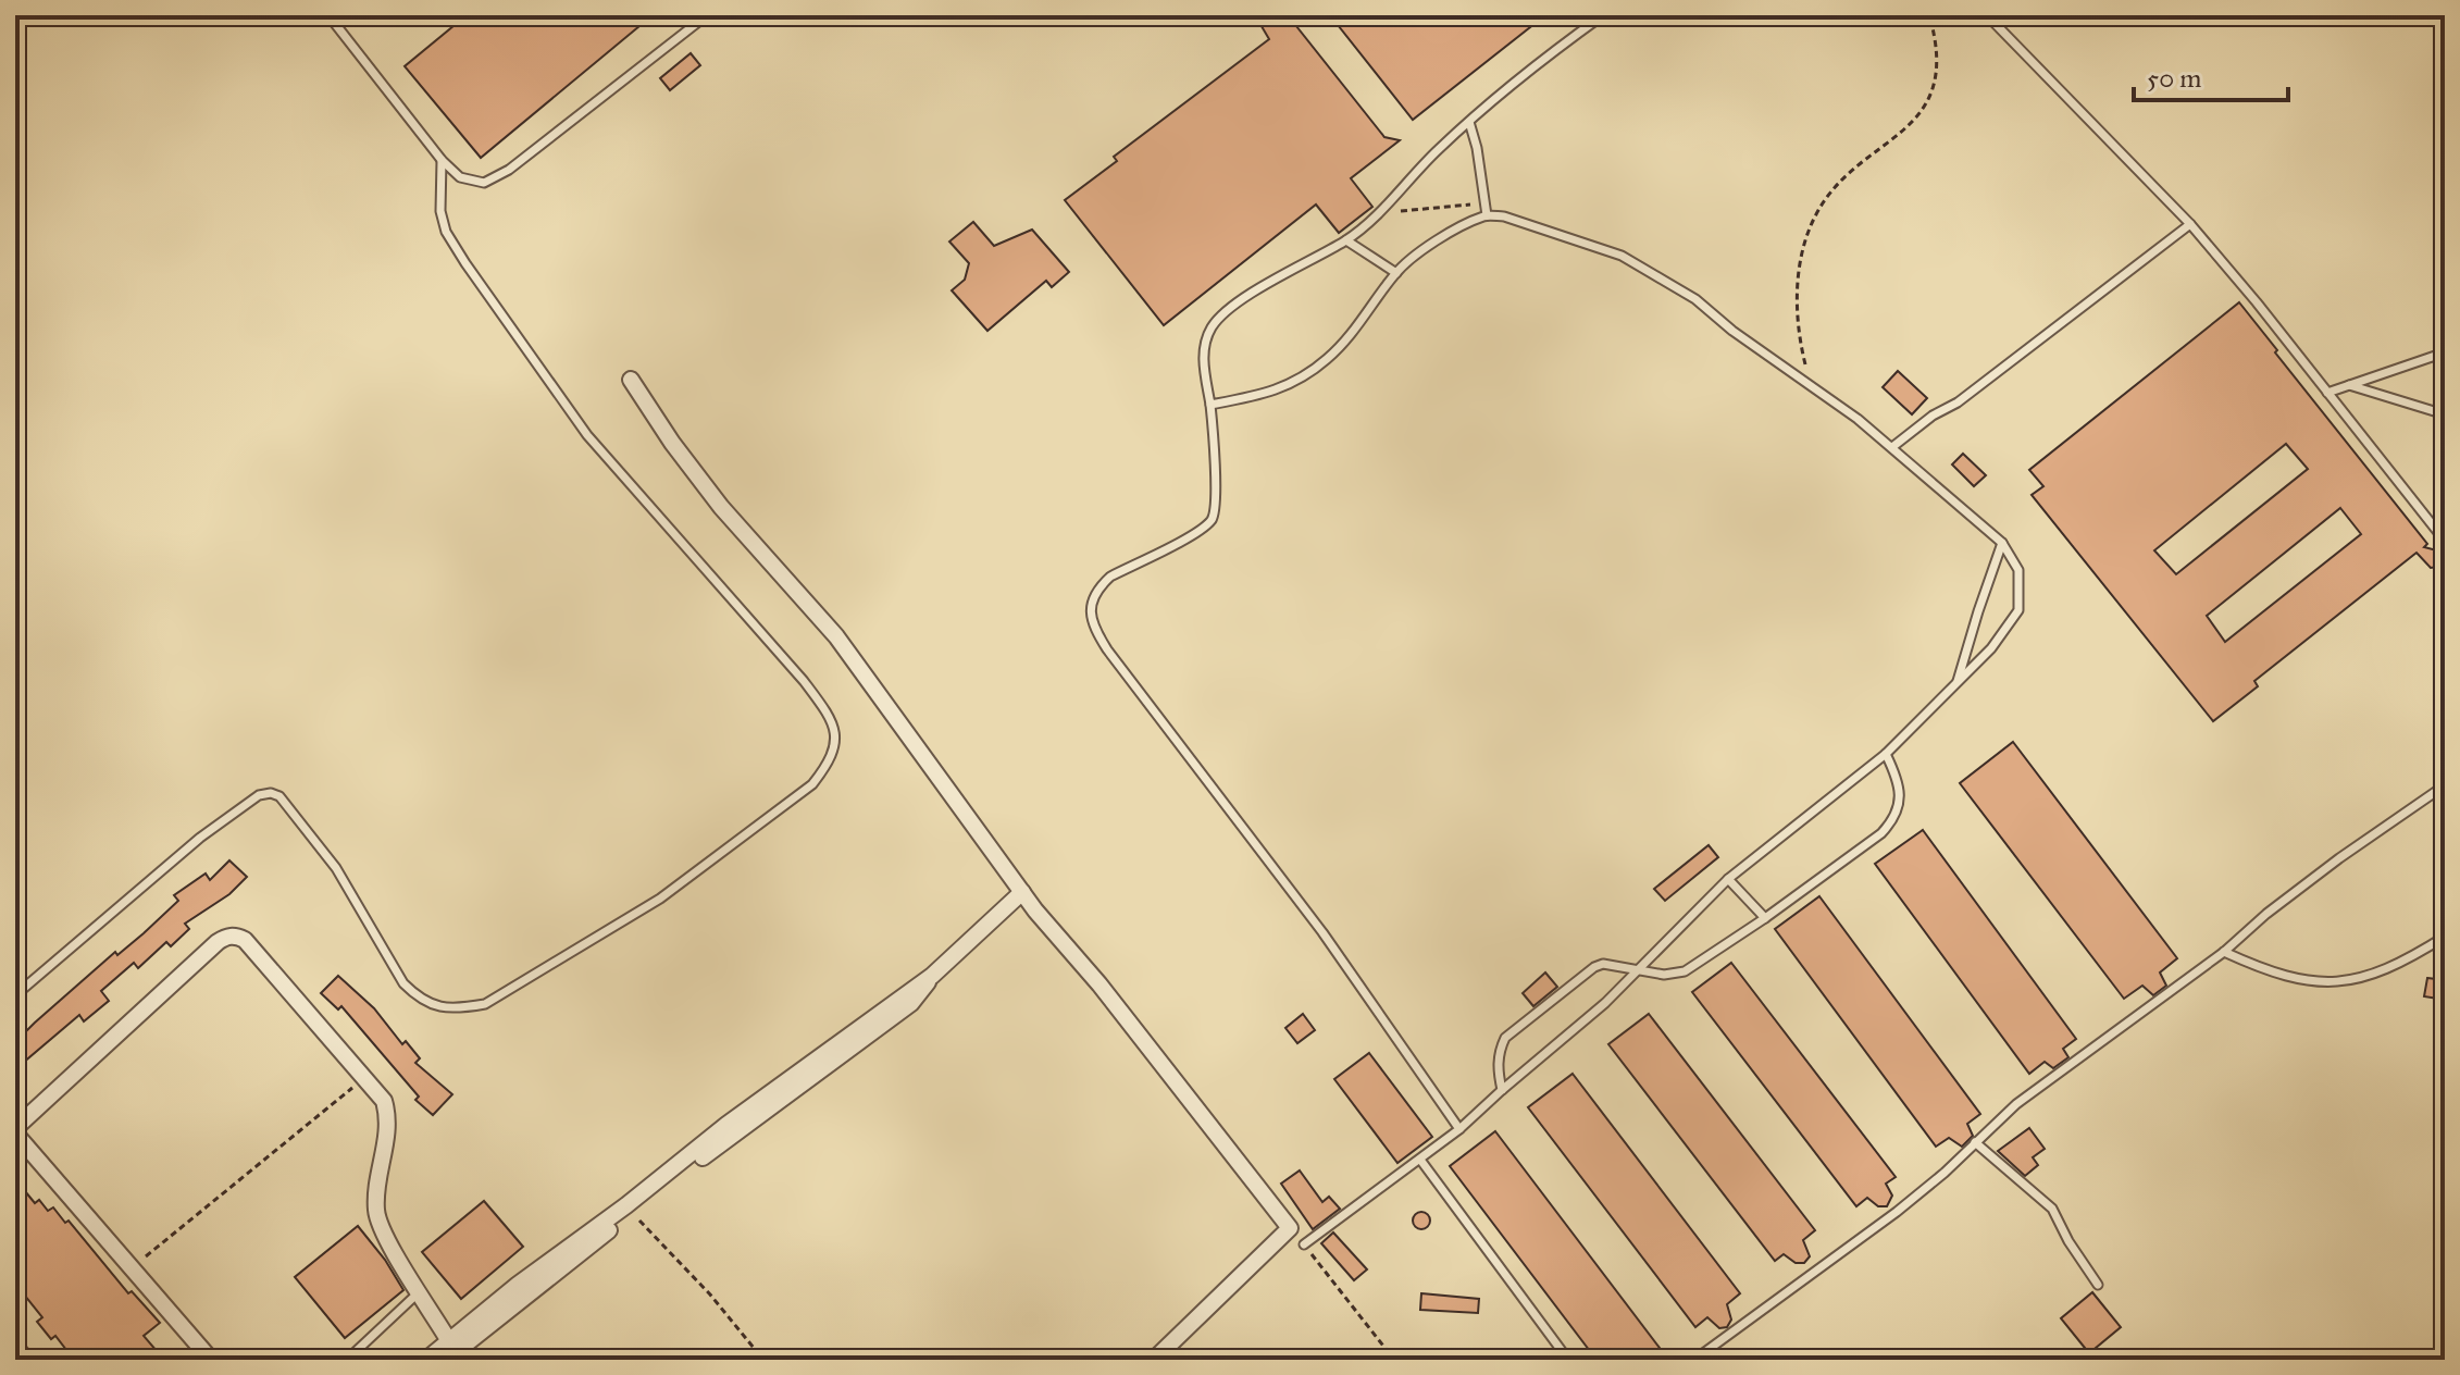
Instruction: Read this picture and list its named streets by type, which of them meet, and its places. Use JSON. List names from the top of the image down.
{
  "scale_bar": "50 m"
}
